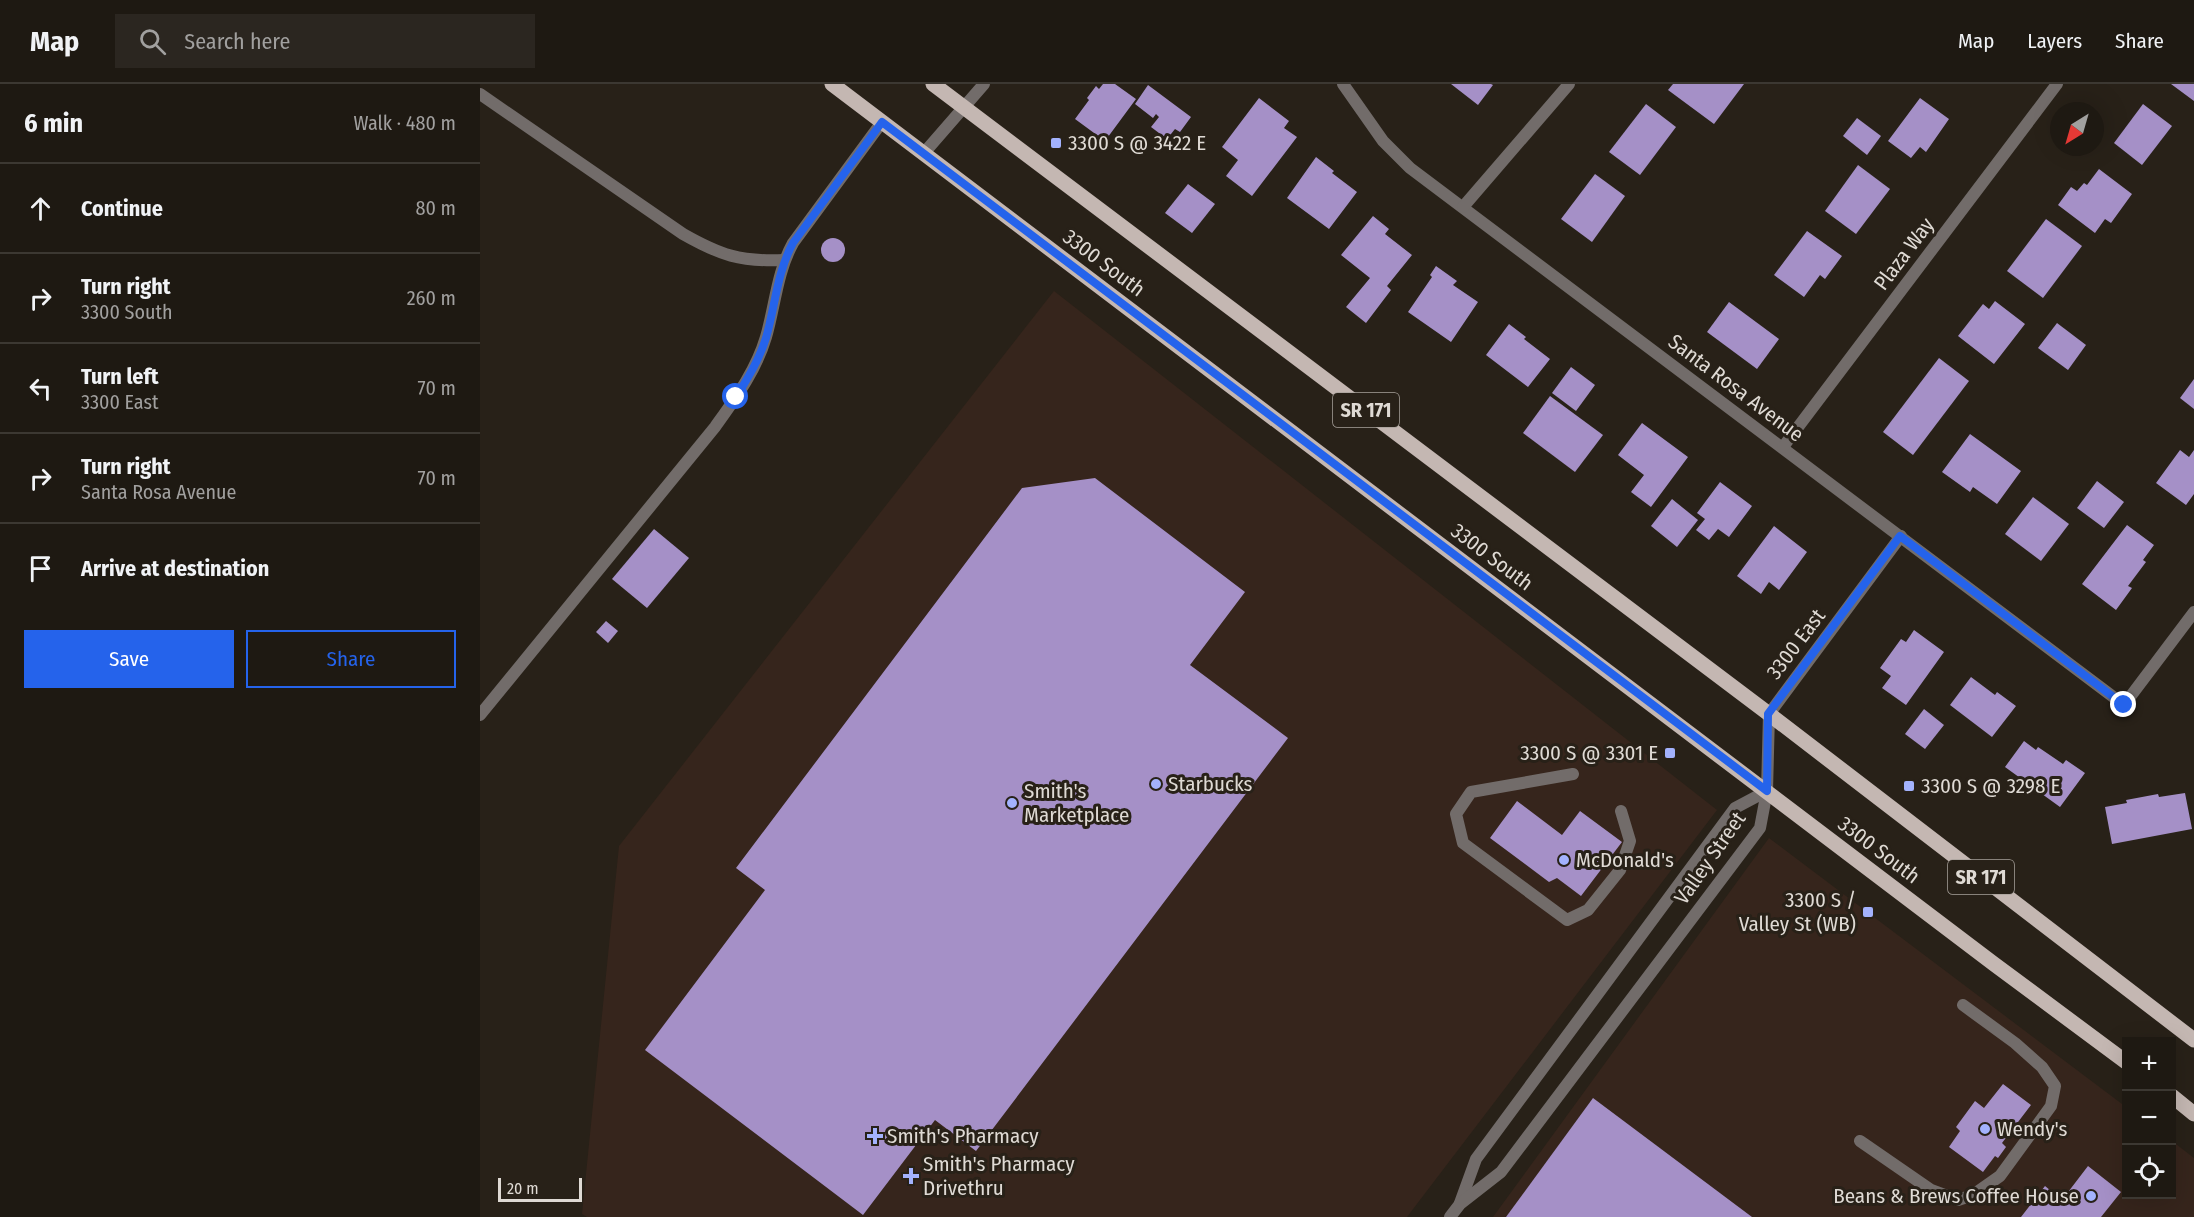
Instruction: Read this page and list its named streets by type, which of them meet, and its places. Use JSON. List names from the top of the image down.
{
  "streets": {
    "main road": ["3300 South", "SR 171"],
    "street": [
      "Plaza Way",
      "Santa Rosa Avenue",
      "3300 East",
      "Valley Street"
    ]
  },
  "crossings": [
    ["Plaza Way", "Santa Rosa Avenue"],
    ["3300 South", "3300 East"],
    ["3300 South", "Valley Street"],
    ["Santa Rosa Avenue", "3300 East"]
  ],
  "places": {
    "transit": [
      "3300 S @ 3422 E",
      "3300 S @ 3301 E",
      "3300 S @ 3298 E",
      "3300 S / Valley St (WB)"
    ],
    "other": [
      "Starbucks",
      "Smith's Marketplace",
      "McDonald's",
      "Wendy's",
      "Beans & Brews Coffee House"
    ],
    "health": ["Smith's Pharmacy", "Smith's Pharmacy Drivethru"]
  },
  "scale_bar": "20 m",
  "north": "bottom left",
  "page": {
    "header": "Map",
    "search": "Search here",
    "nav": ["Map", "Layers", "Share"],
    "heading": ["6 min", "Walk · 480 m"],
    "list": [
      ["Continue", "80 m"],
      ["Turn right", "3300 South", "260 m"],
      ["Turn left", "3300 East", "70 m"],
      ["Turn right", "Santa Rosa Avenue", "70 m"],
      "Arrive at destination"
    ],
    "buttons": ["Save", "Share"],
    "map_buttons": ["+", "−"],
    "scale": "20 m"
  }
}
